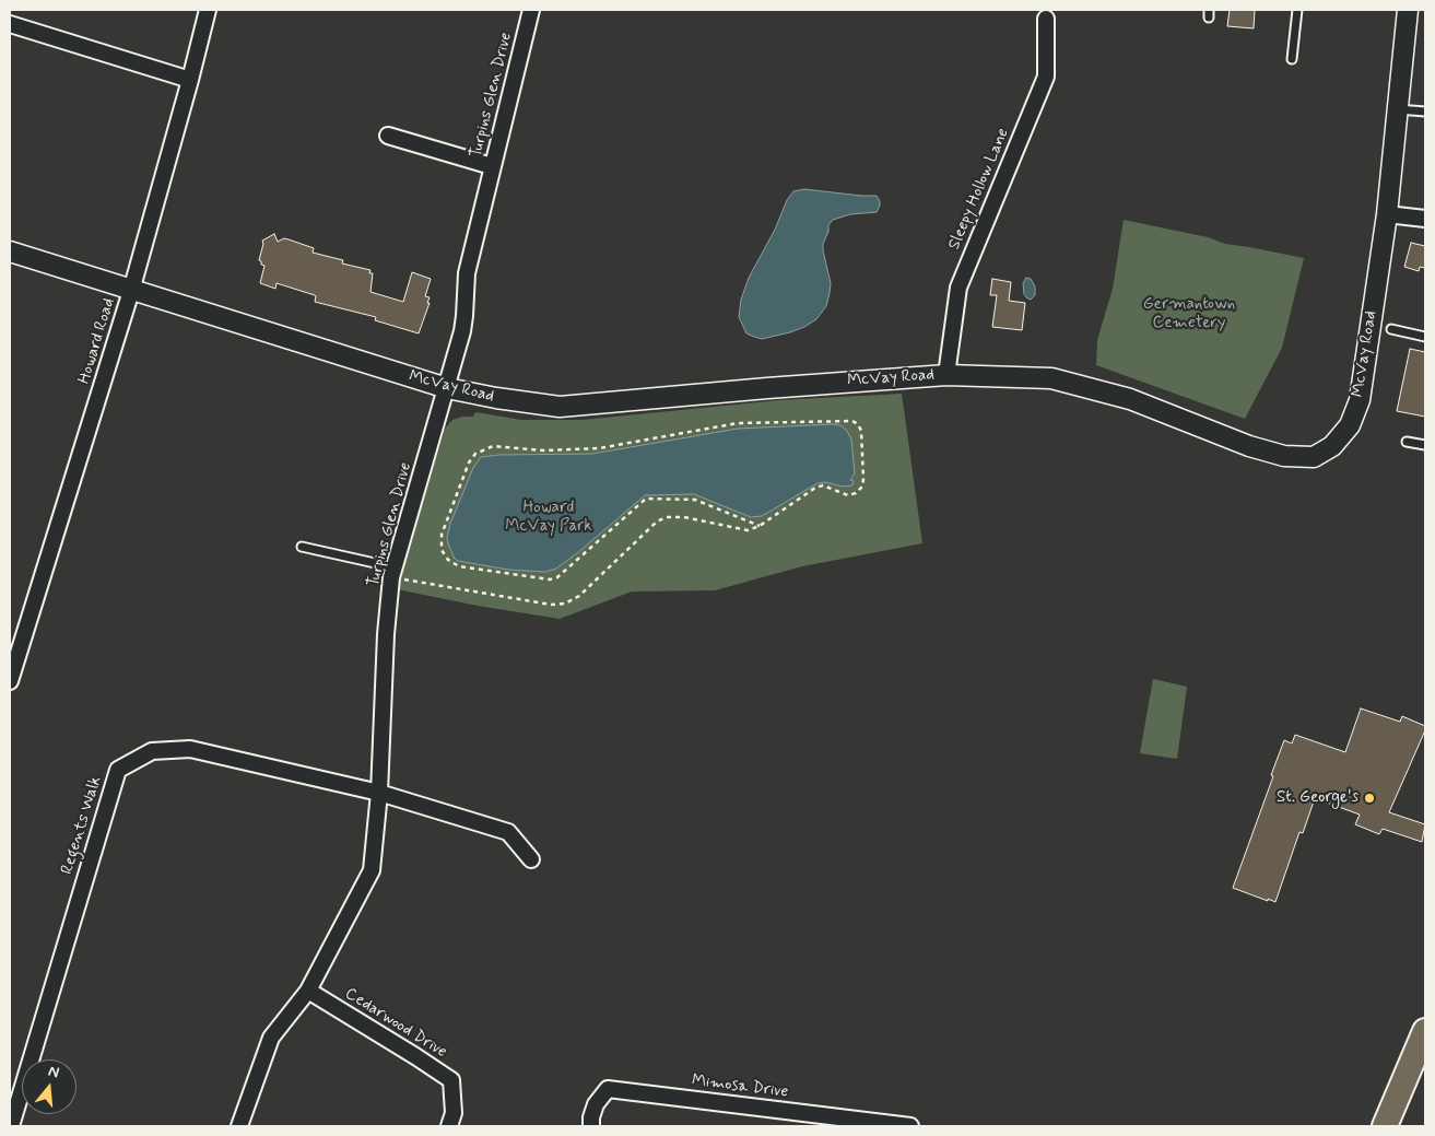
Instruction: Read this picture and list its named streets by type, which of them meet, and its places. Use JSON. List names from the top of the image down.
{
  "streets": {
    "street": [
      "Turpins Glen Drive",
      "Sleepy Hollow Lane",
      "Howard Road",
      "McVay Road",
      "Regents Walk",
      "Cedarwood Drive",
      "Mimosa Drive"
    ]
  },
  "crossings": [
    ["Turpins Glen Drive", "McVay Road"],
    ["Turpins Glen Drive", "Regents Walk"],
    ["Turpins Glen Drive", "Cedarwood Drive"],
    ["Sleepy Hollow Lane", "McVay Road"],
    ["Howard Road", "McVay Road"]
  ],
  "parks": ["Germantown Cemetery", "Howard McVay Park"],
  "places": ["St. George's"],
  "north": "top"
}
